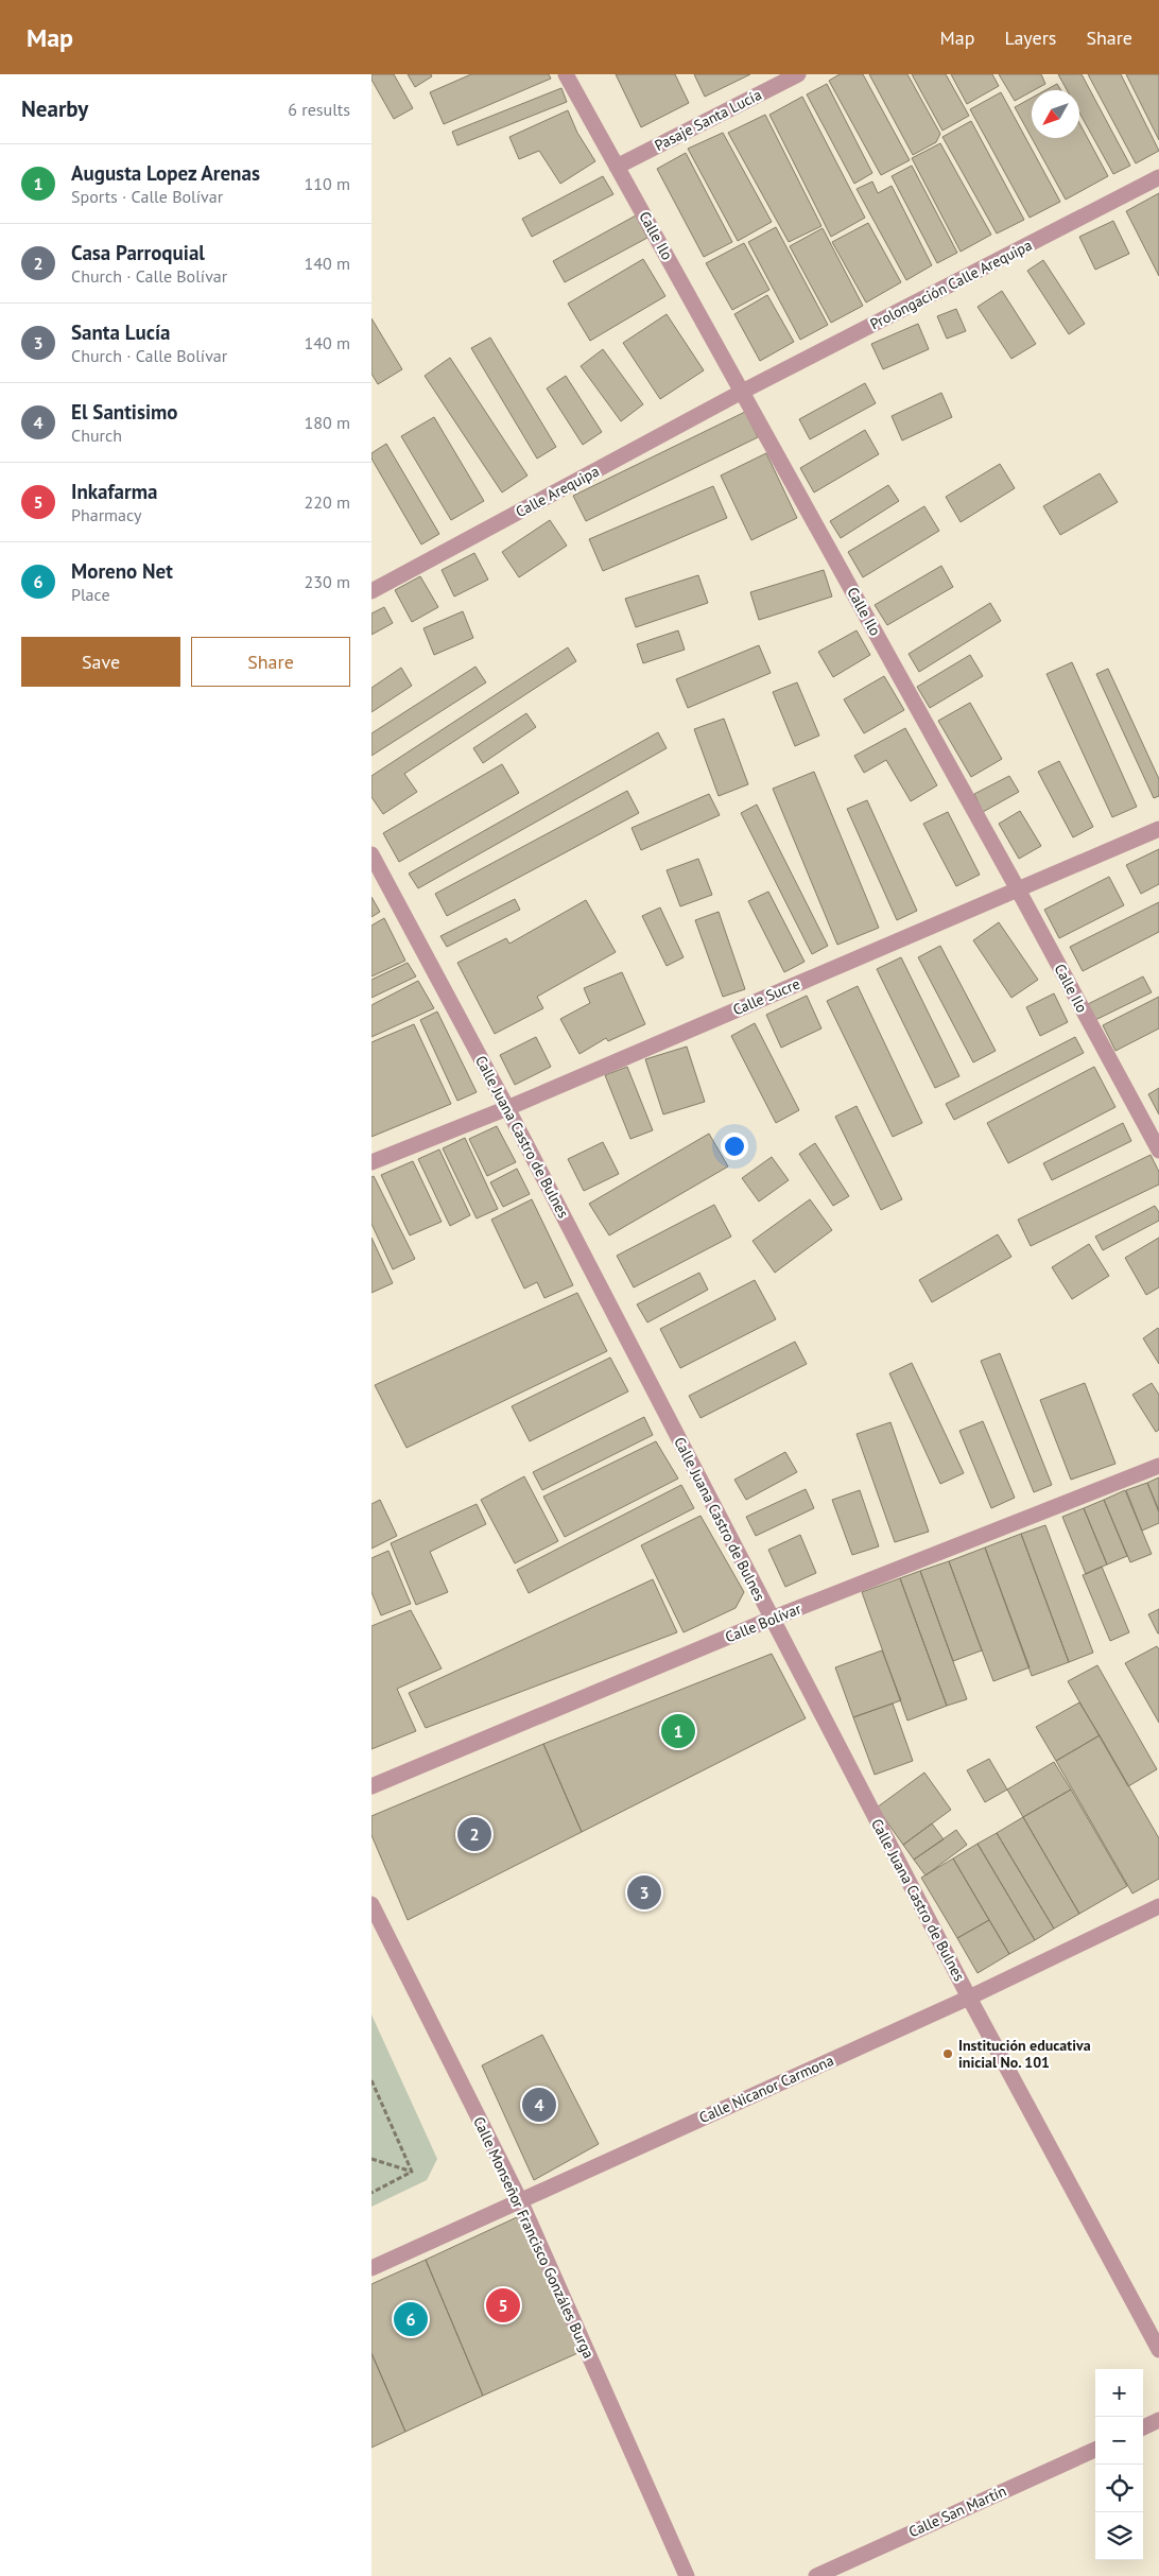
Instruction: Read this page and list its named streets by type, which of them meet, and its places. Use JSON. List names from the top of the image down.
{
  "streets": {
    "street": [
      "Pasaje Santa Lucía",
      "Calle Ilo",
      "Prolongación Calle Arequipa",
      "Calle Arequipa",
      "Calle Sucre",
      "Calle Juana Castro de Bulnes",
      "Calle Bolívar",
      "Calle Nicanor Carmona",
      "Calle Monseñor Francisco Gonzáles Burga",
      "Calle San Martín"
    ]
  },
  "crossings": [
    ["Pasaje Santa Lucía", "Calle Ilo"],
    ["Calle Ilo", "Prolongación Calle Arequipa"],
    ["Calle Ilo", "Calle Arequipa"],
    ["Calle Ilo", "Calle Sucre"],
    ["Prolongación Calle Arequipa", "Calle Arequipa"],
    ["Calle Sucre", "Calle Juana Castro de Bulnes"],
    ["Calle Juana Castro de Bulnes", "Calle Bolívar"],
    ["Calle Juana Castro de Bulnes", "Calle Nicanor Carmona"],
    ["Calle Nicanor Carmona", "Calle Monseñor Francisco Gonzáles Burga"]
  ],
  "places": ["Institución educativa inicial No. 101"],
  "north": "bottom left",
  "page": {
    "header": "Map",
    "nav": ["Map", "Layers", "Share"],
    "heading": ["Nearby", "6 results"],
    "list": [
      {
        "mark": "1",
        "name": "Augusta Lopez Arenas",
        "note": "Sports · Calle Bolívar",
        "value": "110 m"
      },
      {
        "mark": "2",
        "name": "Casa Parroquial",
        "note": "Church · Calle Bolívar",
        "value": "140 m"
      },
      {
        "mark": "3",
        "name": "Santa Lucía",
        "note": "Church · Calle Bolívar",
        "value": "140 m"
      },
      {
        "mark": "4",
        "name": "El Santisimo",
        "note": "Church",
        "value": "180 m"
      },
      {
        "mark": "5",
        "name": "Inkafarma",
        "note": "Pharmacy",
        "value": "220 m"
      },
      {
        "mark": "6",
        "name": "Moreno Net",
        "note": "Place",
        "value": "230 m"
      }
    ],
    "buttons": ["Save", "Share"],
    "pins": [
      "1",
      "2",
      "3",
      "4",
      "5",
      "6"
    ],
    "map_buttons": ["+", "−"]
  }
}
